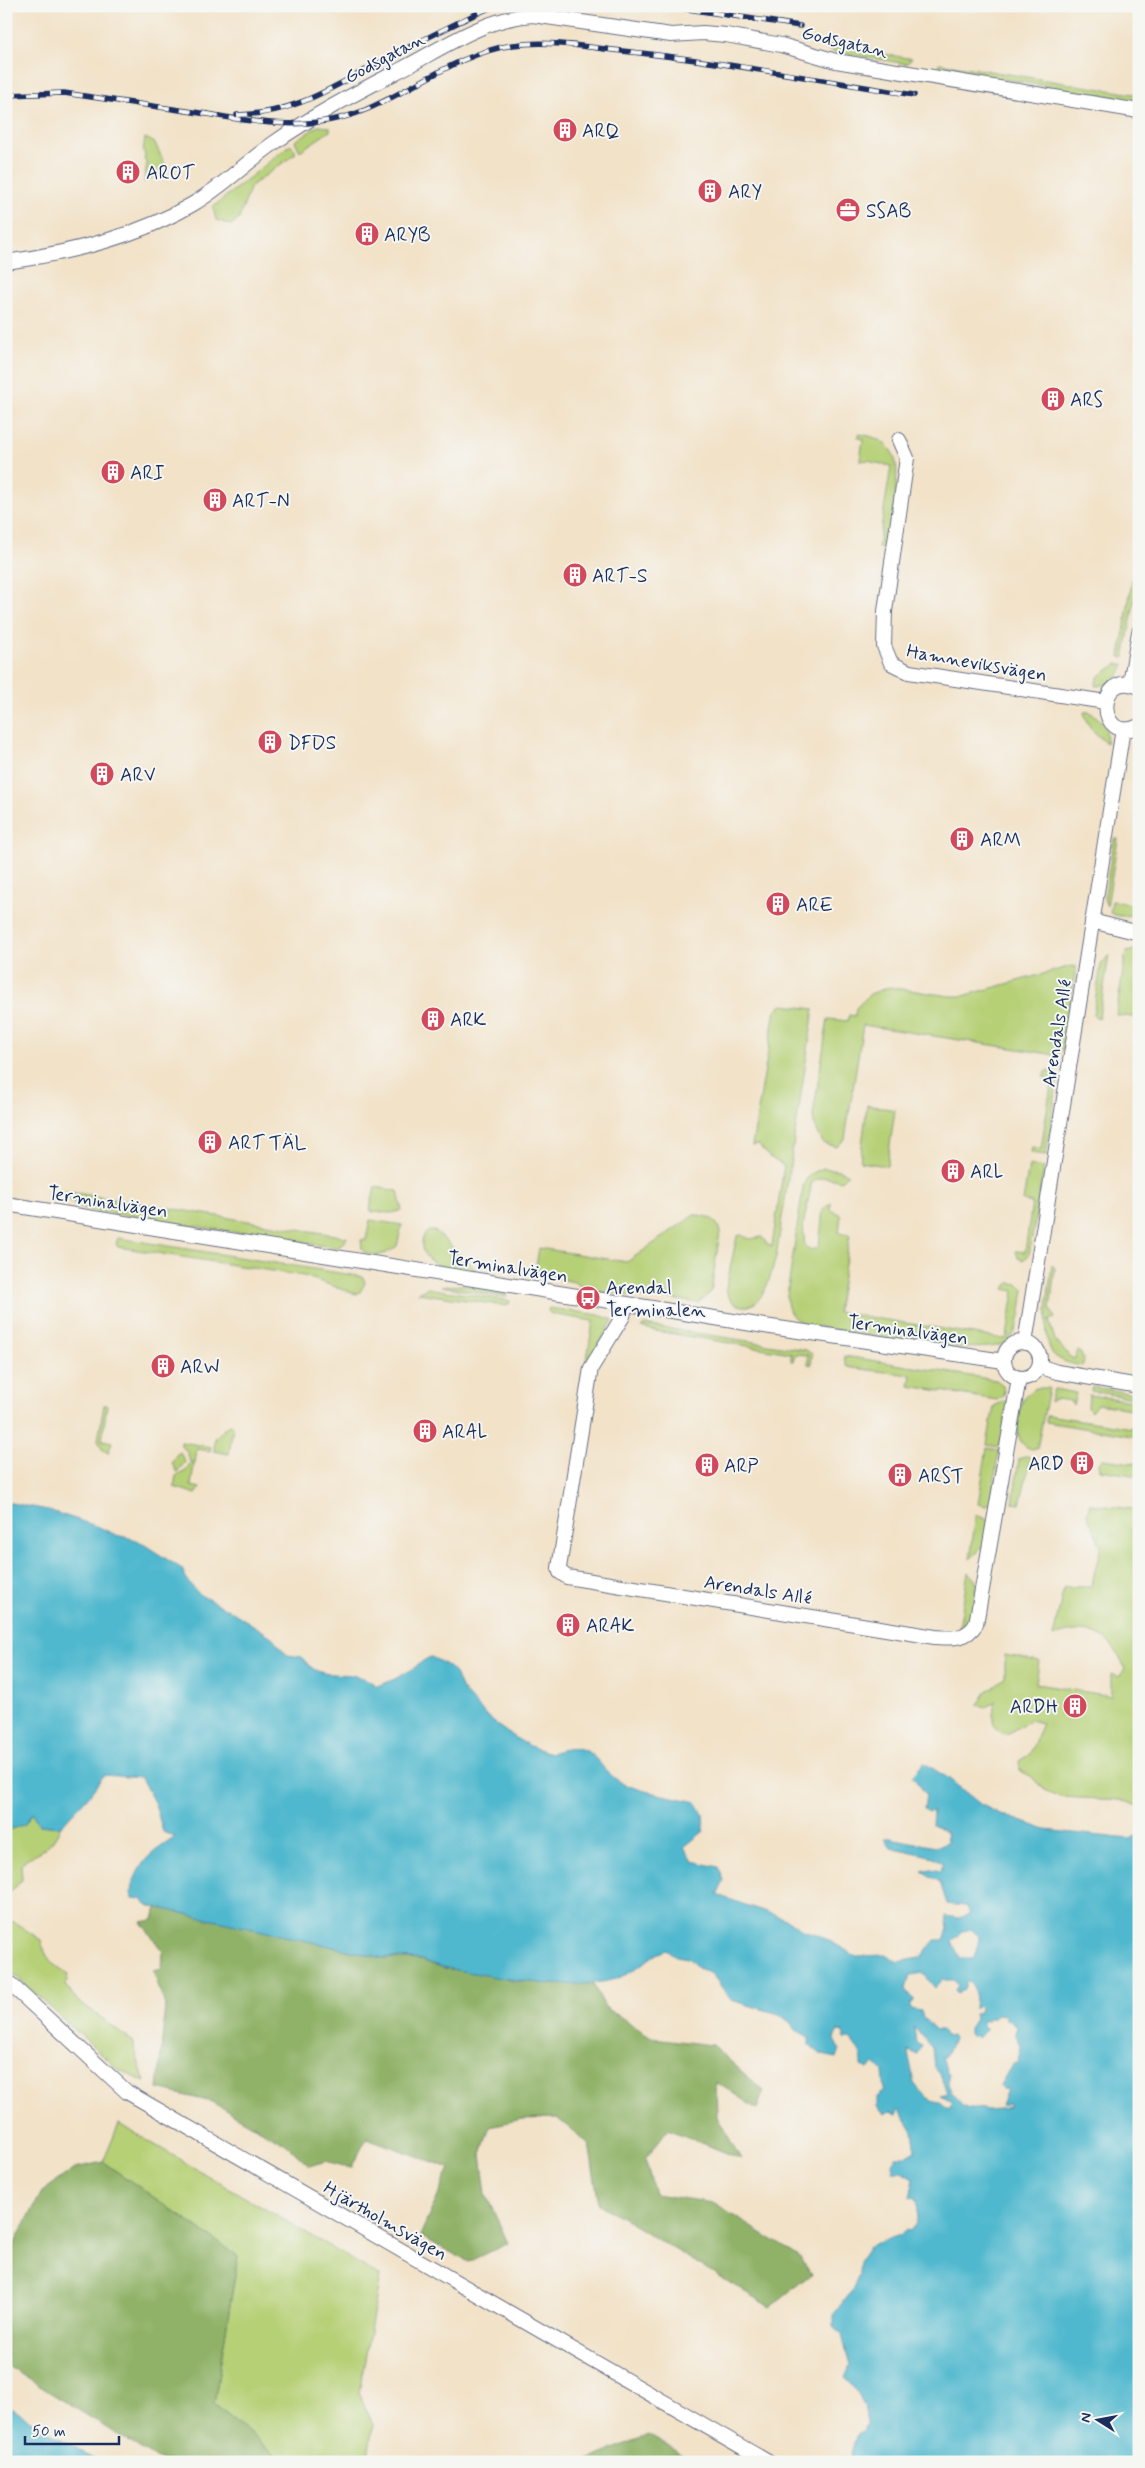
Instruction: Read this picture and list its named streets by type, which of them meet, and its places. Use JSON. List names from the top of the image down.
{
  "streets": {
    "street": [
      "Godsgatan",
      "Hamneviksvägen",
      "Arendals Allé",
      "Terminalvägen",
      "Hjärtholmsvägen"
    ]
  },
  "crossings": [
    ["Arendals Allé", "Terminalvägen"]
  ],
  "places": {
    "building": [
      "ARQ",
      "AROT",
      "ARY",
      "ARYB",
      "ARS",
      "ARI",
      "ART-N",
      "ART-S",
      "DFDS",
      "ARV",
      "ARM",
      "ARE",
      "ARK",
      "ART TÄL",
      "ARL",
      "ARW",
      "ARAL",
      "ARD",
      "ARP",
      "ARST",
      "ARAK",
      "ARDH"
    ],
    "office": ["SSAB"],
    "bus stop": ["Arendal Terminalen"]
  },
  "scale_bar": "50 m",
  "north": "left"
}
